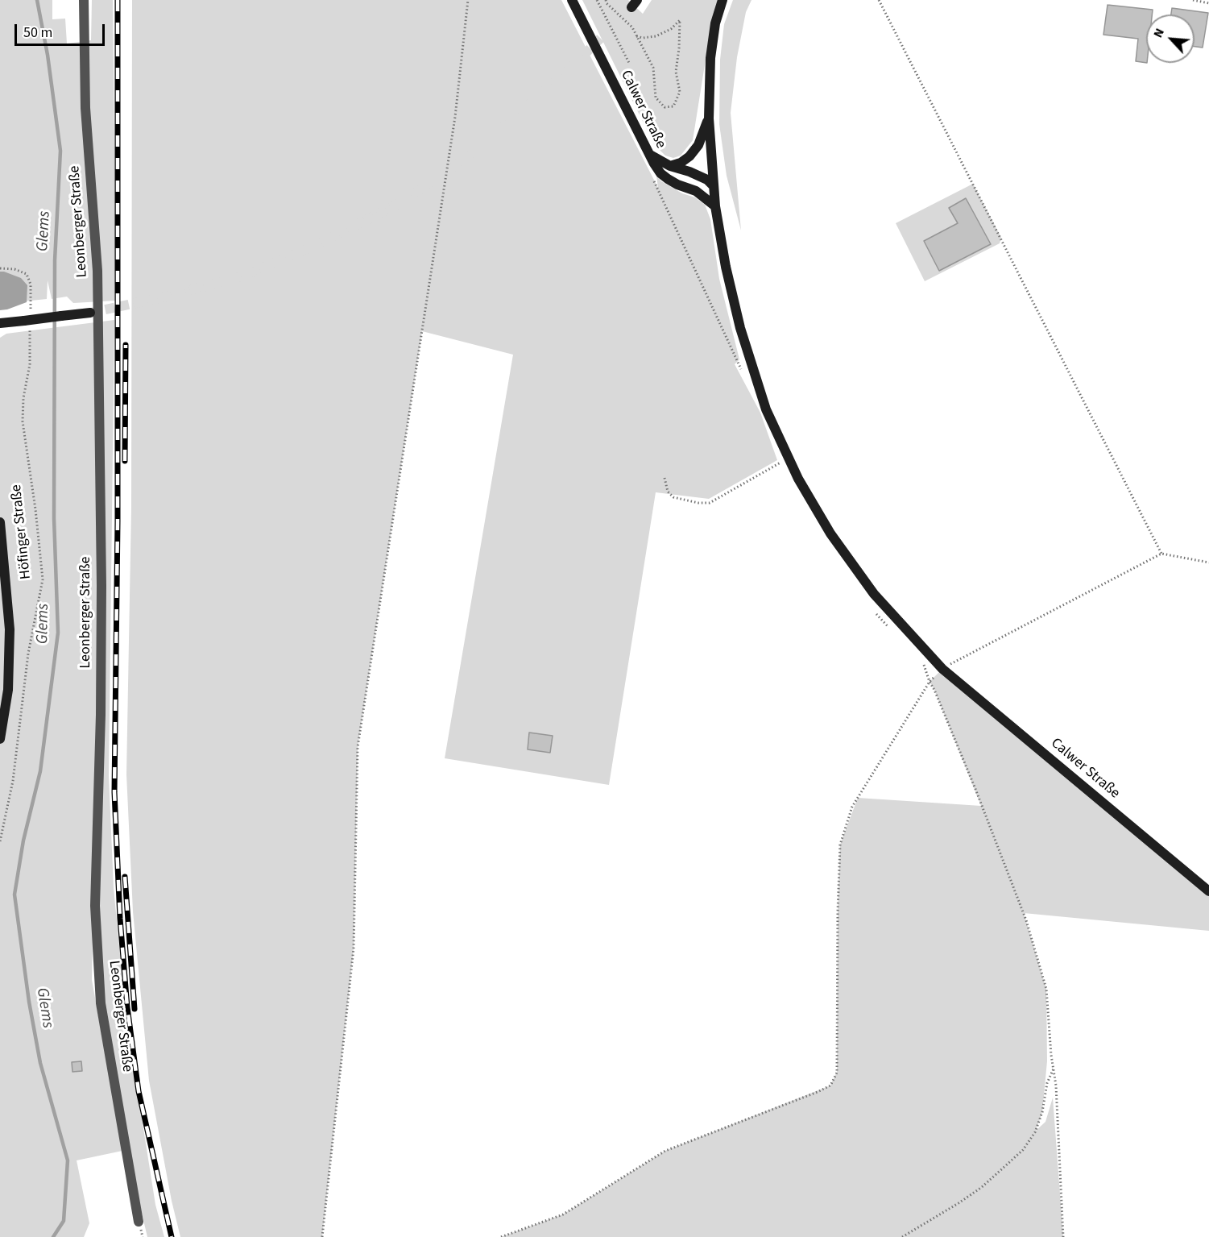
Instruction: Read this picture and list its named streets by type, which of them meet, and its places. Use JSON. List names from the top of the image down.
{
  "streets": {
    "main road": ["Calwer Straße", "Höfinger Straße"],
    "street": ["Leonberger Straße"]
  },
  "water": ["Glems"],
  "scale_bar": "50 m",
  "north": "top left"
}
